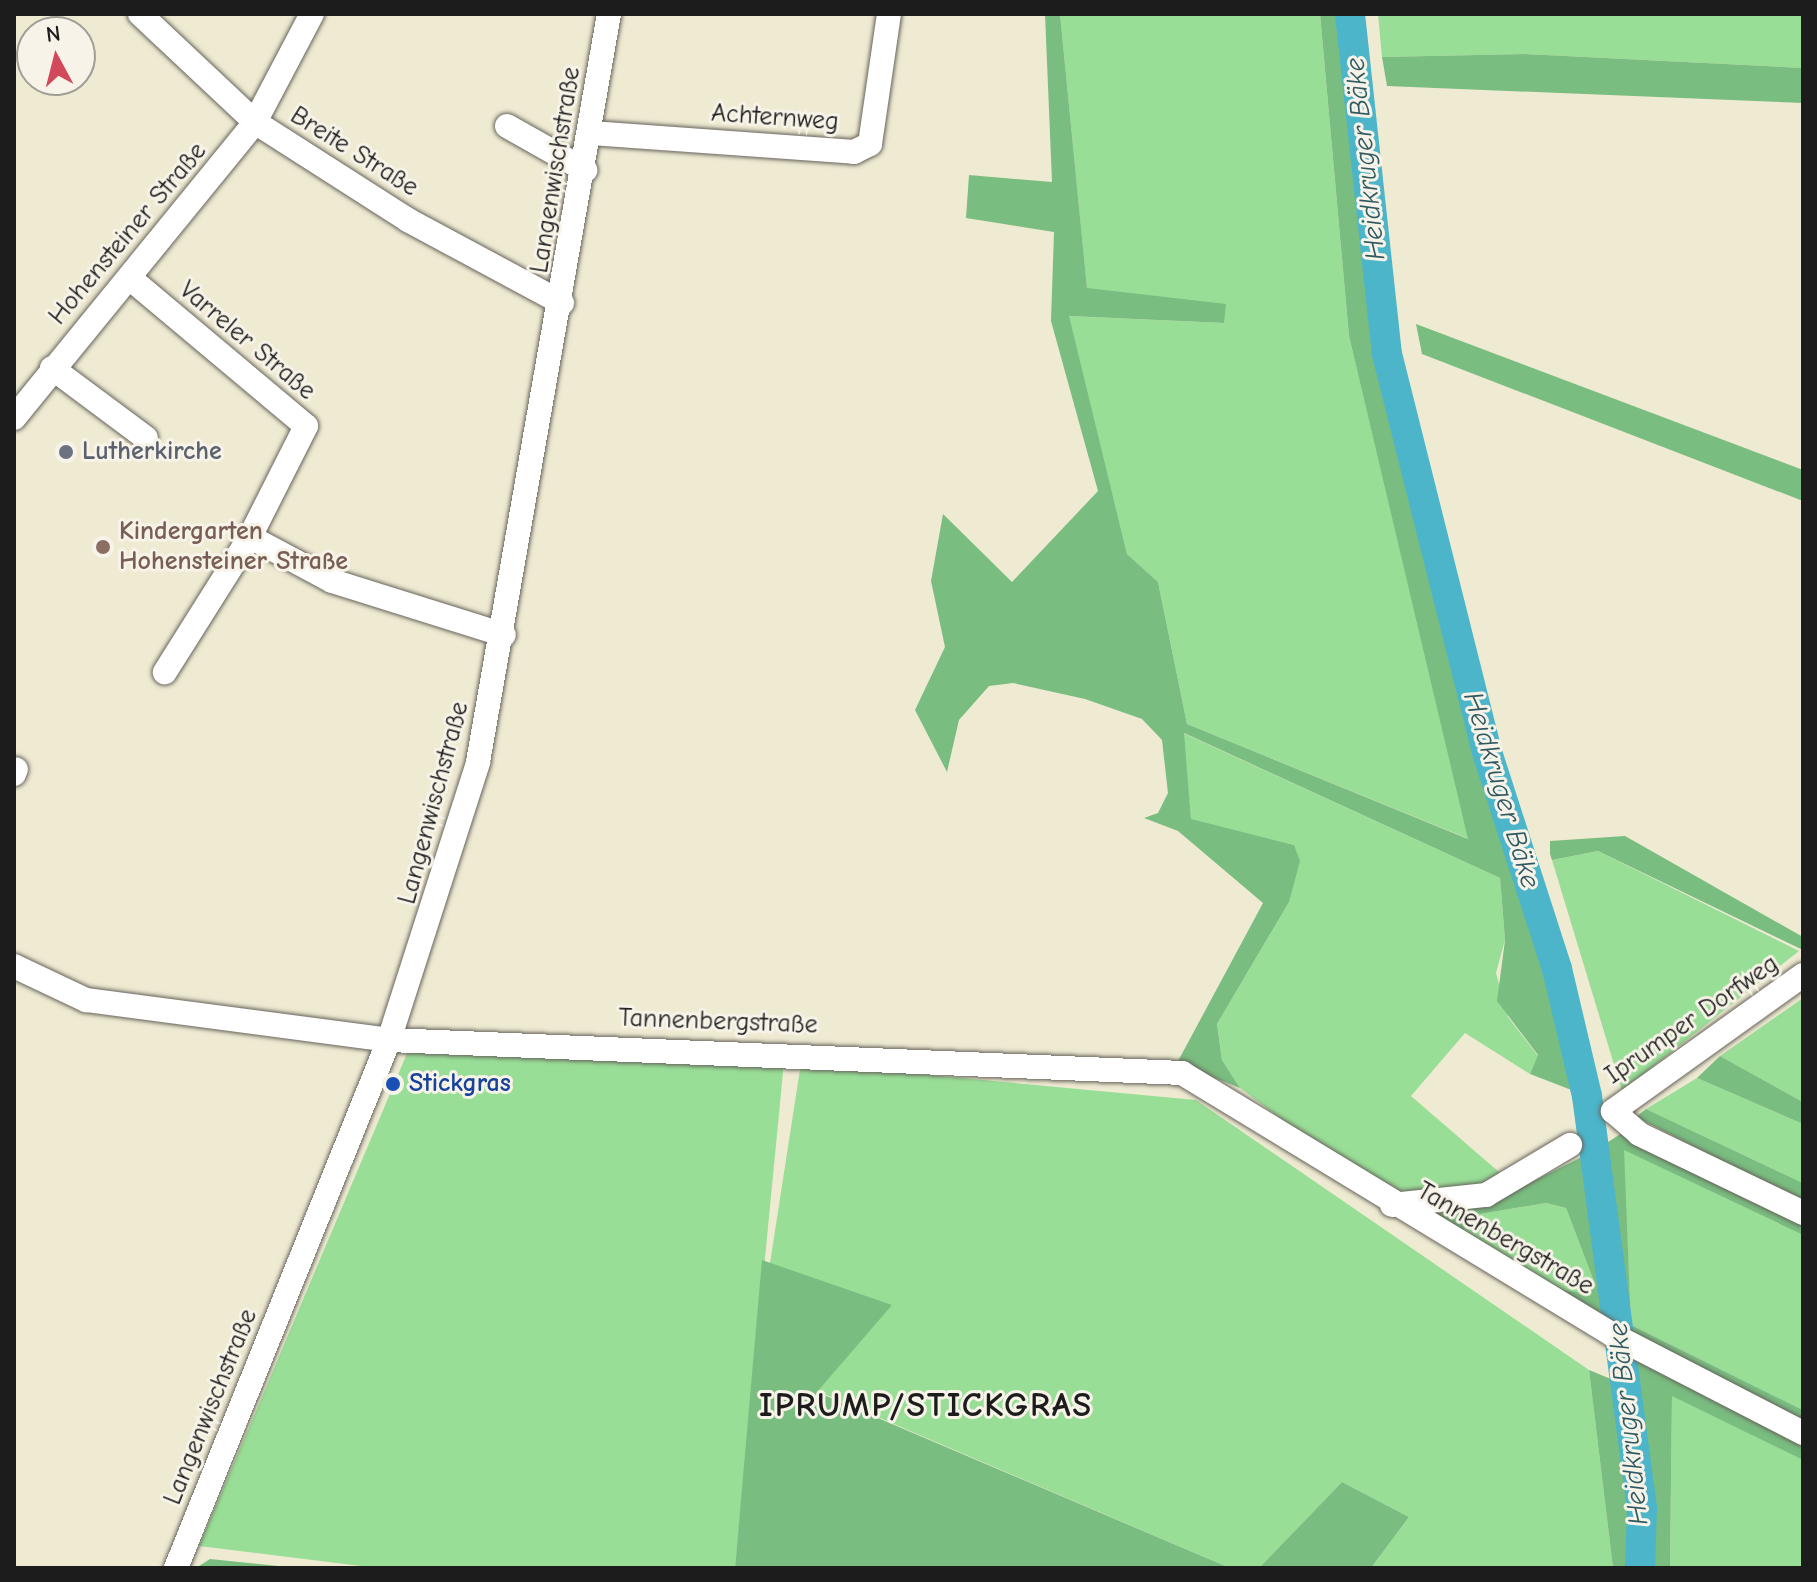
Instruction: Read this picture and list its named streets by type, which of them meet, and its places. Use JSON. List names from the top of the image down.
{
  "streets": {
    "street": [
      "Achternweg",
      "Breite Straße",
      "Langenwischstraße",
      "Hohensteiner Straße",
      "Varreler Straße",
      "Iprumper Dorfweg",
      "Tannenbergstraße"
    ]
  },
  "crossings": [
    ["Achternweg", "Langenwischstraße"],
    ["Breite Straße", "Langenwischstraße"],
    ["Breite Straße", "Hohensteiner Straße"],
    ["Langenwischstraße", "Tannenbergstraße"],
    ["Hohensteiner Straße", "Varreler Straße"]
  ],
  "districts": ["IPRUMP/STICKGRAS"],
  "water": ["Heidkruger Bäke"],
  "places": ["Lutherkirche", "Kindergarten Hohensteiner Straße", "Stickgras"],
  "north": "top"
}
